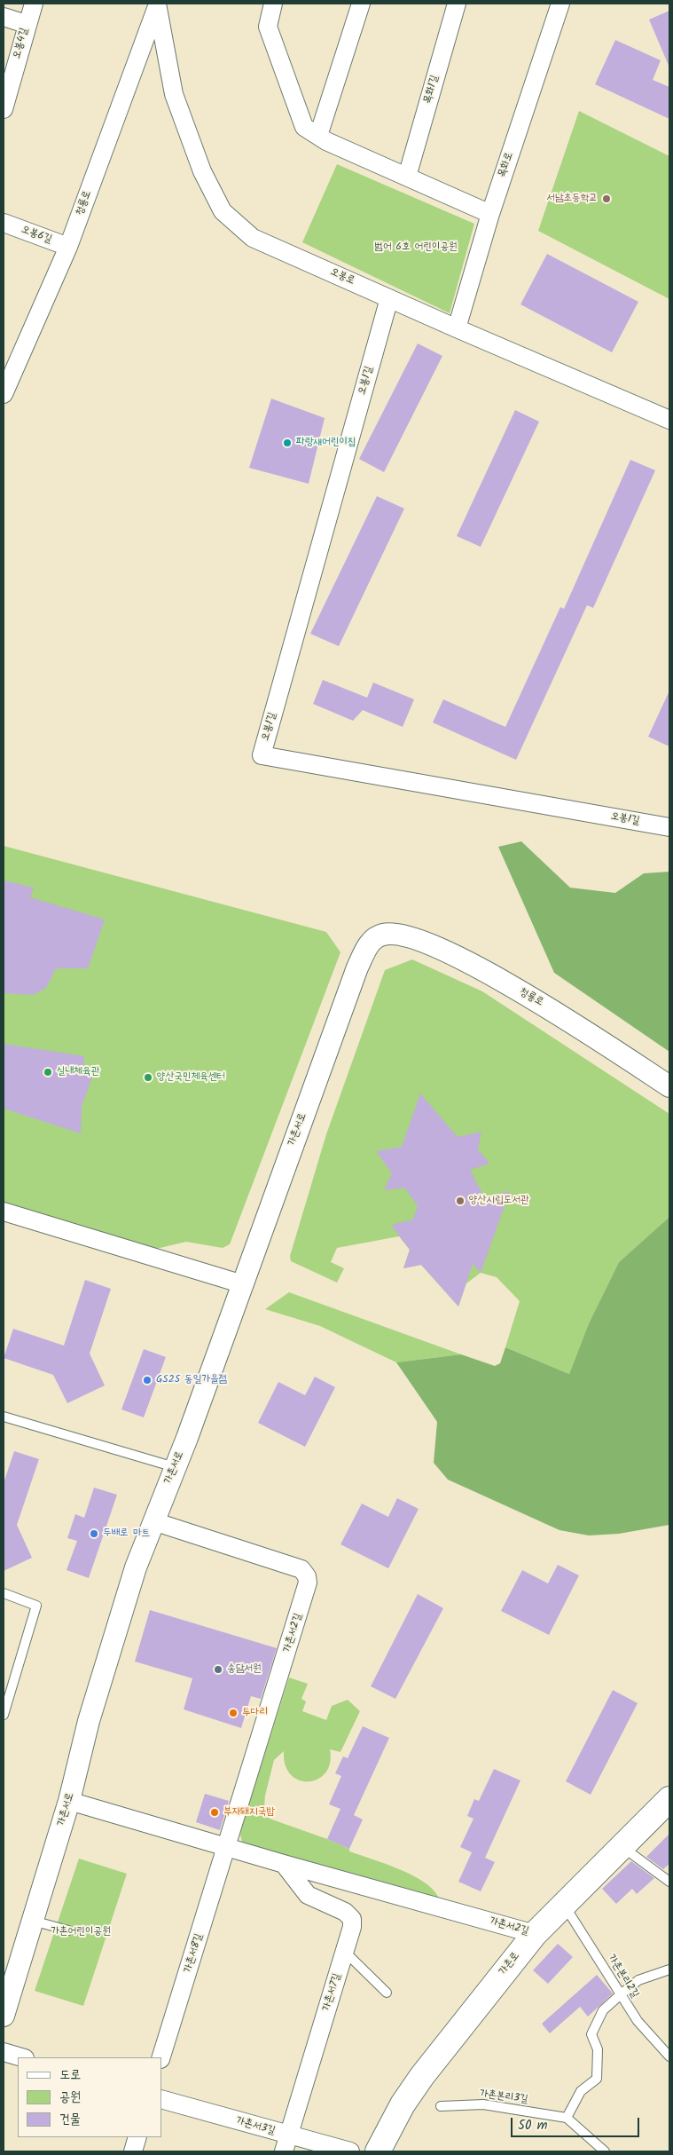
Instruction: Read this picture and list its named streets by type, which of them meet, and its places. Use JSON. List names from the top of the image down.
{
  "streets": {
    "main road": ["가촌로"],
    "street": [
      "오봉4길",
      "목화1길",
      "목화로",
      "청룡로",
      "오봉6길",
      "오봉로",
      "오봉1길",
      "가촌서로",
      "가촌서2길",
      "가촌서8길",
      "가촌서7길",
      "가촌서3길"
    ],
    "lane": ["가촌본리2길", "가촌본리3길"]
  },
  "crossings": [
    ["목화로", "오봉로"],
    ["청룡로", "오봉6길"],
    ["청룡로", "오봉로"],
    ["청룡로", "가촌서로"],
    ["오봉로", "오봉1길"],
    ["가촌서로", "가촌서2길"],
    ["가촌서2길", "가촌서8길"],
    ["가촌서2길", "가촌로"],
    ["가촌서2길", "가촌서7길"],
    ["가촌로", "가촌본리2길"],
    ["가촌서7길", "가촌서3길"]
  ],
  "parks": ["범어 6호 어린이공원", "가촌어린이공원"],
  "places": [
    "서남초등학교",
    "파랑새어린이집",
    "실내체육관",
    "양산국민체육센터",
    "양산시립도서관",
    "GS25 동일가을점",
    "두배로 마트",
    "송담서원",
    "투다리",
    "부자돼지국밥"
  ],
  "legend": ["도로", "공원", "건물"],
  "scale_bar": "50 m"
}
